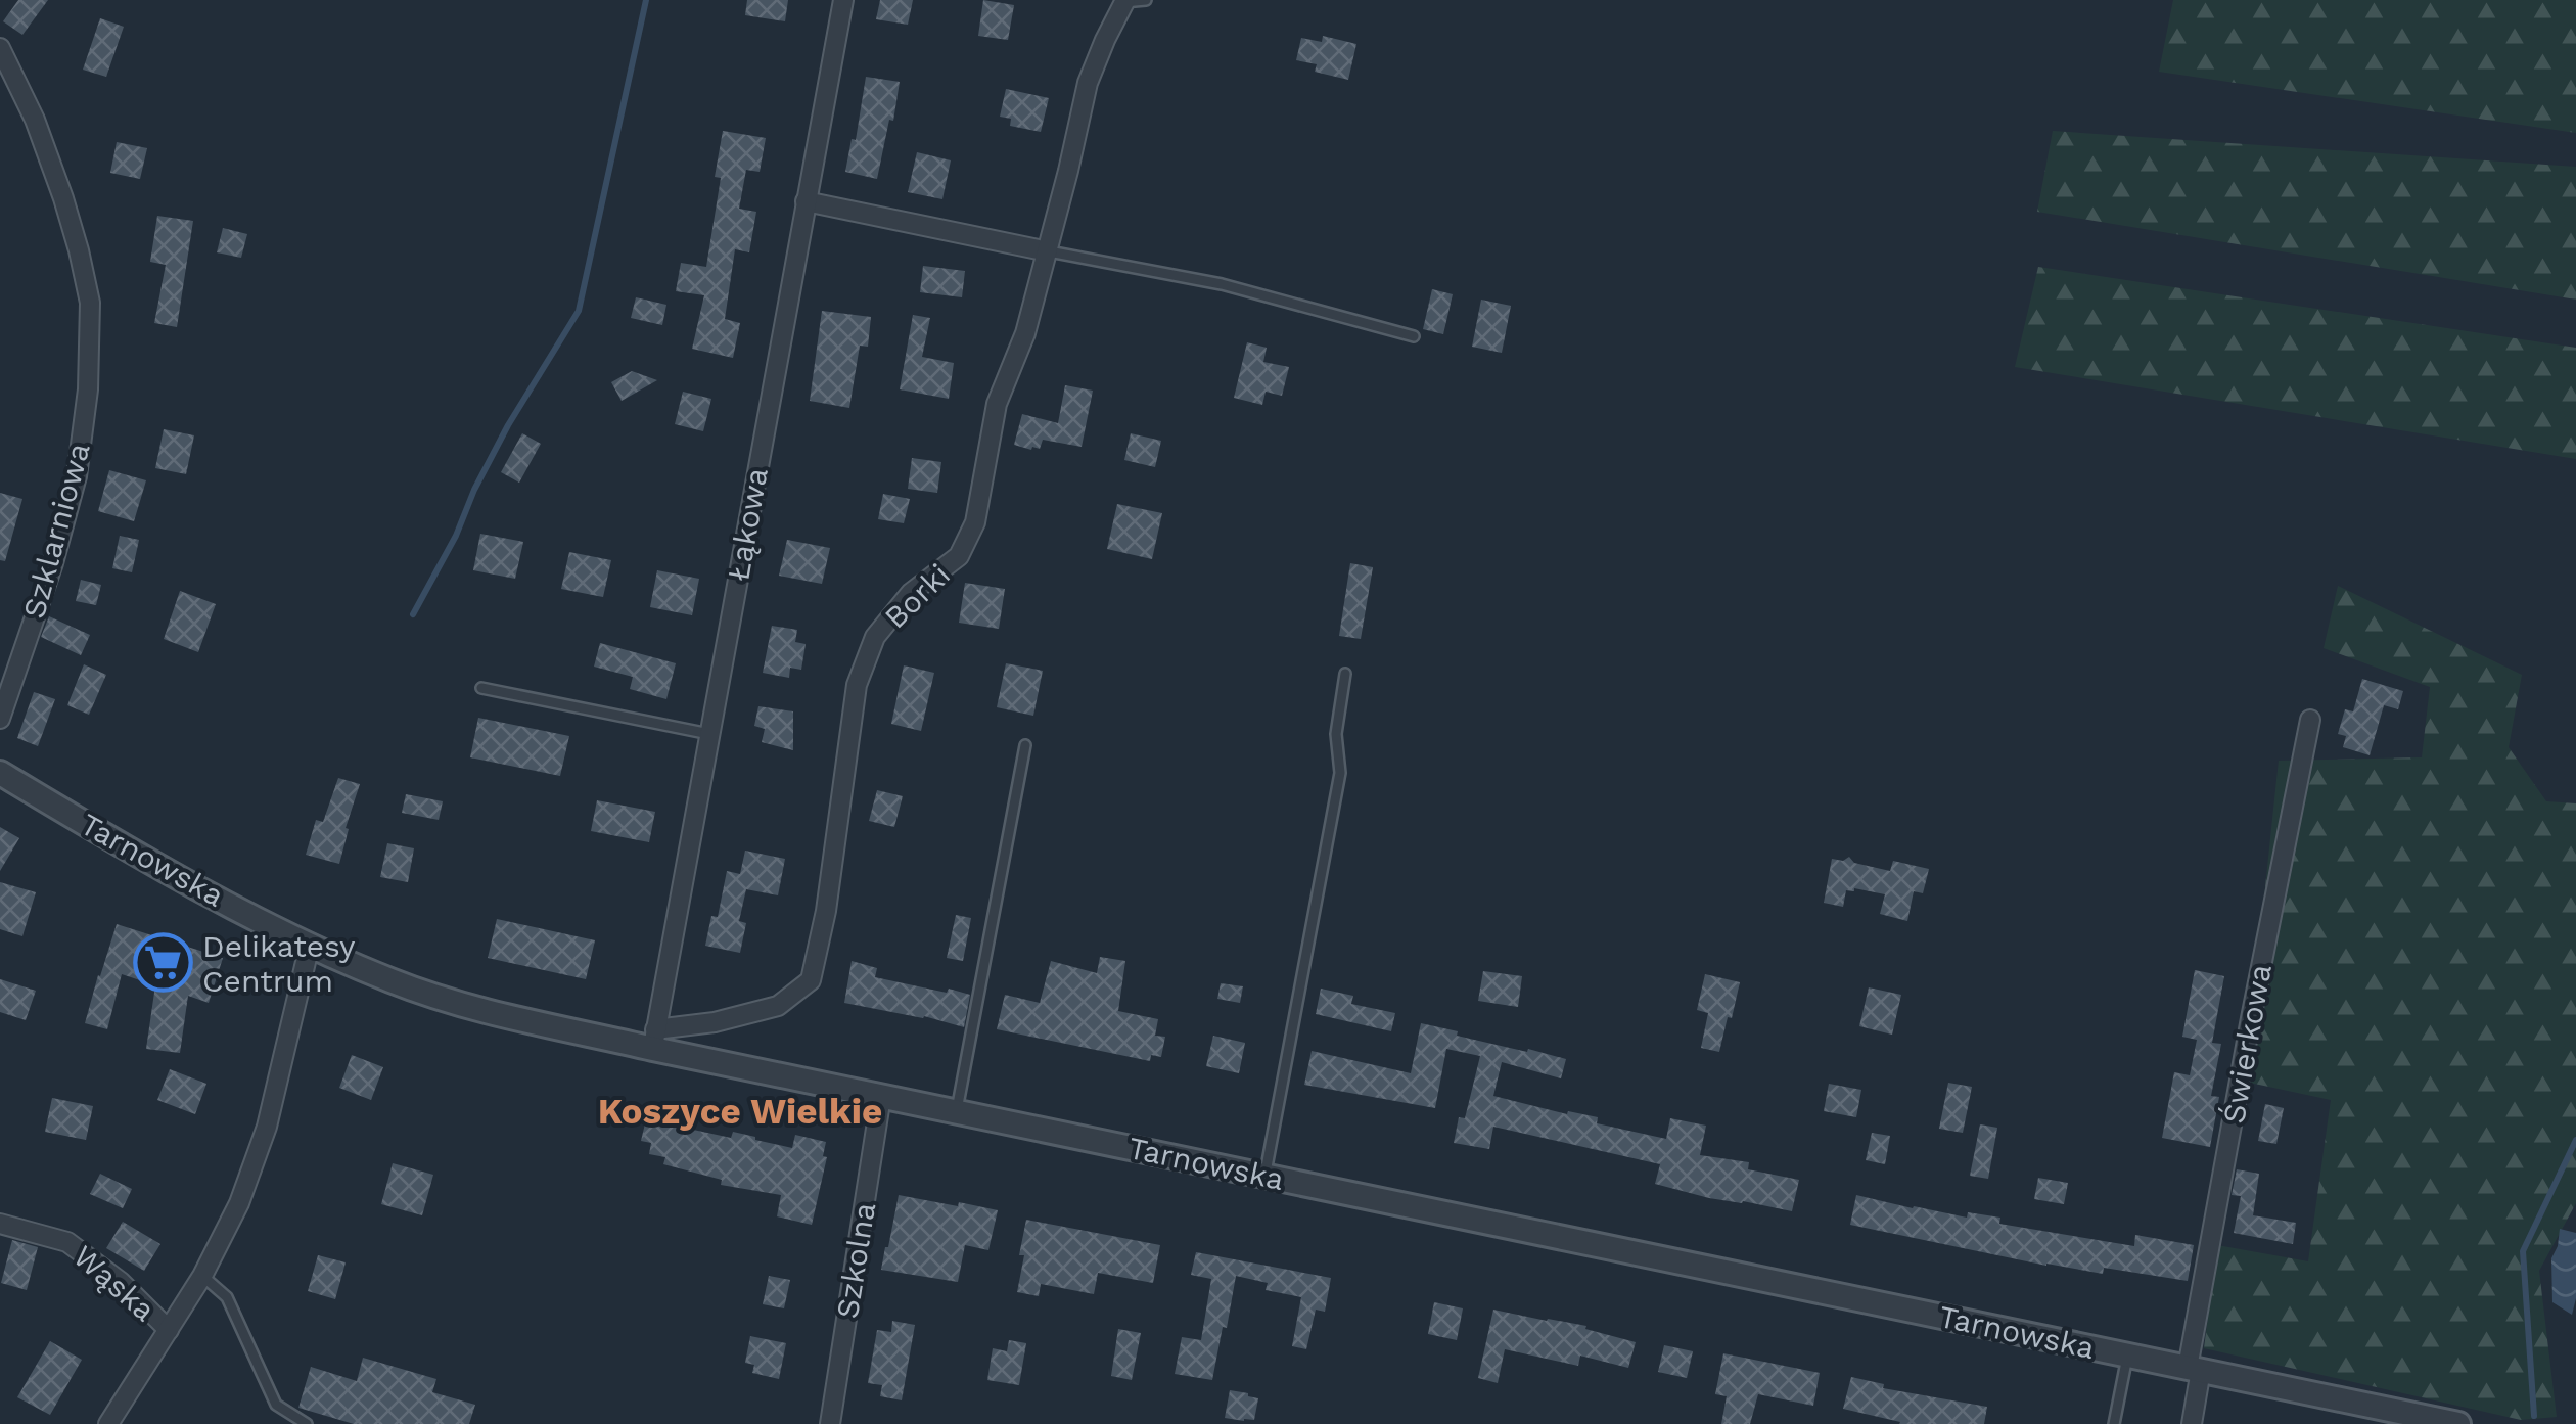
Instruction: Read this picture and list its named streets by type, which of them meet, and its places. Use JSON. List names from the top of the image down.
{
  "streets": {
    "street": [
      "Łąkowa",
      "Szklarniowa",
      "Borki",
      "Tarnowska",
      "Świerkowa",
      "Szkolna",
      "Wąska"
    ]
  },
  "crossings": [
    ["Łąkowa", "Borki"],
    ["Łąkowa", "Tarnowska"],
    ["Borki", "Tarnowska"],
    ["Tarnowska", "Świerkowa"],
    ["Tarnowska", "Szkolna"]
  ],
  "districts": ["Koszyce Wielkie"],
  "places": {
    "supermarket": ["Delikatesy Centrum"]
  }
}
